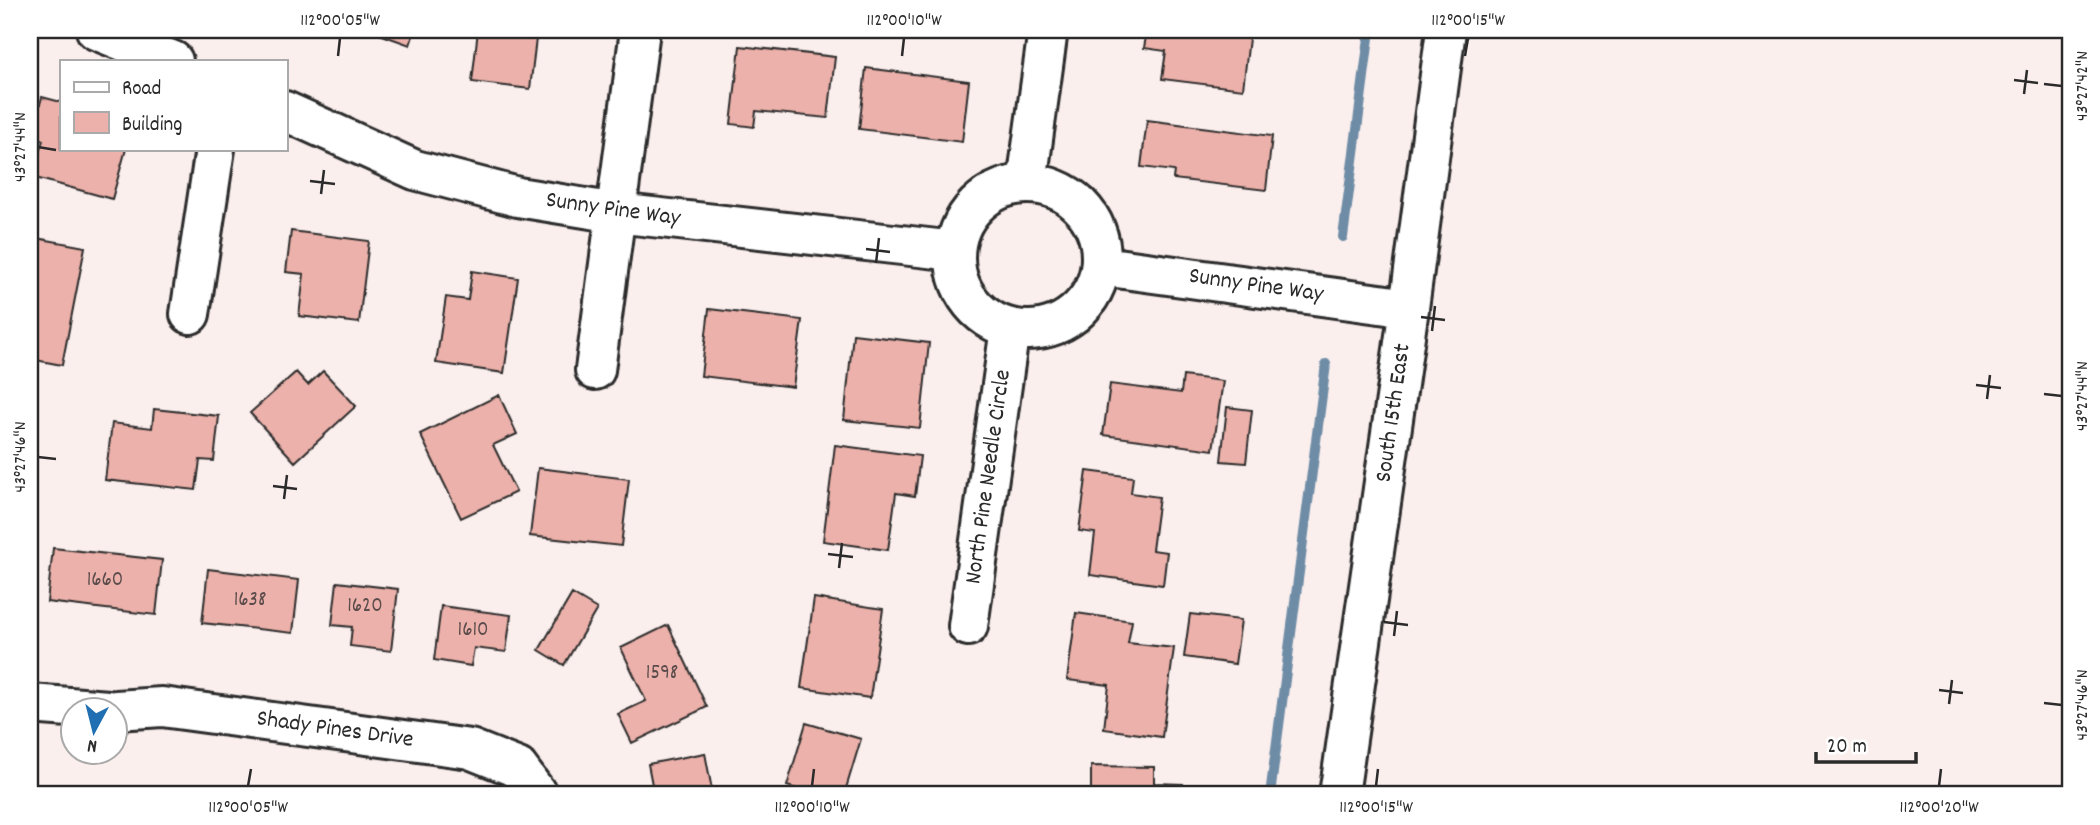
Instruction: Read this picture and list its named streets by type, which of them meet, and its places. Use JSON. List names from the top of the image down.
{
  "streets": {
    "street": [
      "Sunny Pine Way",
      "South 15th East",
      "North Pine Needle Circle",
      "Shady Pines Drive"
    ]
  },
  "crossings": [
    ["Sunny Pine Way", "South 15th East"],
    ["Sunny Pine Way", "North Pine Needle Circle"]
  ],
  "house_numbers": [
    "1660",
    "1638",
    "1620",
    "1610",
    "1598"
  ],
  "legend": ["Road", "Building"],
  "scale_bar": "20 m",
  "north": "bottom",
  "coordinates": [
    "112°00'05\"W",
    "112°00'10\"W",
    "112°00'15\"W",
    "43°27'42\"N",
    "43°27'44\"N",
    "43°27'46\"N",
    "112°00'20\"W"
  ]
}
